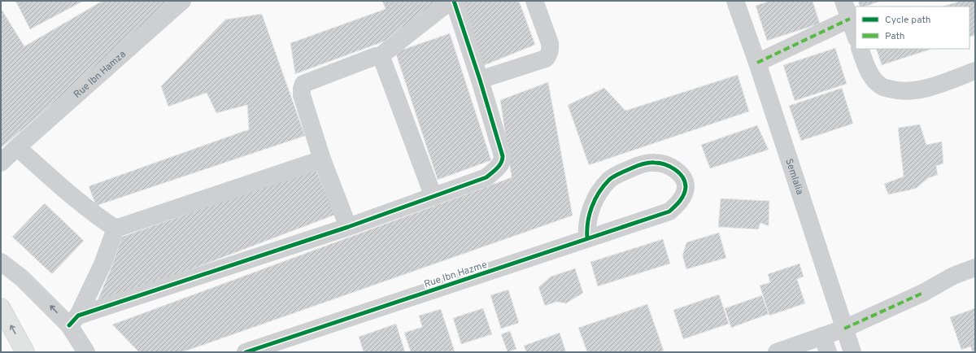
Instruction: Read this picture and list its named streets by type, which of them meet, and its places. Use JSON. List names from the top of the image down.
{
  "streets": {
    "street": ["Rue Ibn Hamza", "Semlalia", "Rue Ibn Hazme"]
  },
  "legend": ["Cycle path", "Path"]
}
